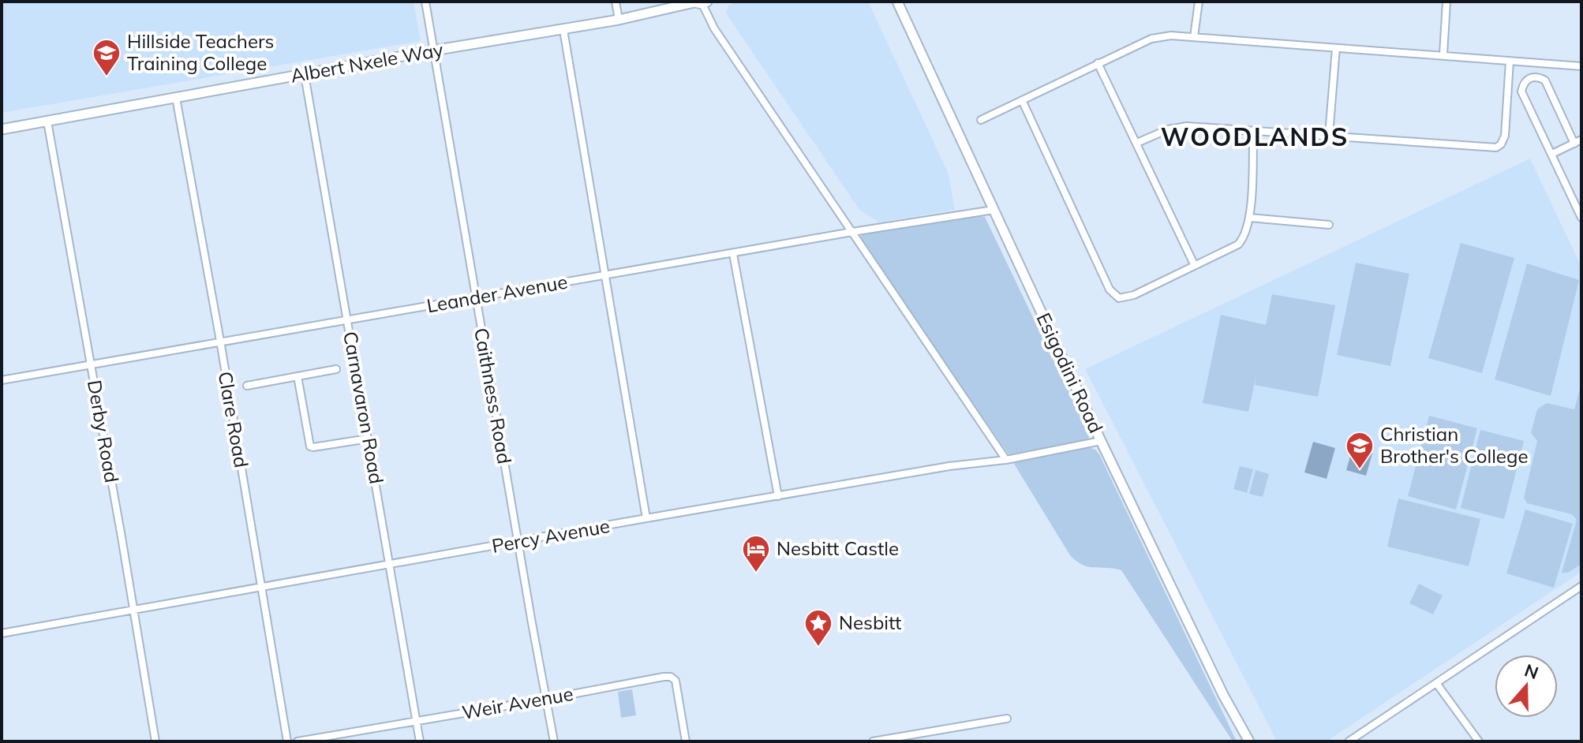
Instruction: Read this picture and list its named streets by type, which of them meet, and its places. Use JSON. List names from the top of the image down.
{
  "streets": {
    "main road": ["Albert Nxele Way", "Esigodini Road"],
    "street": [
      "Leander Avenue",
      "Caithness Road",
      "Carnavaron Road",
      "Clare Road",
      "Derby Road",
      "Percy Avenue",
      "Weir Avenue"
    ]
  },
  "crossings": [
    ["Albert Nxele Way", "Caithness Road"],
    ["Albert Nxele Way", "Carnavaron Road"],
    ["Albert Nxele Way", "Clare Road"],
    ["Albert Nxele Way", "Derby Road"],
    ["Leander Avenue", "Esigodini Road"],
    ["Leander Avenue", "Caithness Road"],
    ["Leander Avenue", "Carnavaron Road"],
    ["Leander Avenue", "Clare Road"],
    ["Leander Avenue", "Derby Road"],
    ["Esigodini Road", "Percy Avenue"],
    ["Caithness Road", "Percy Avenue"],
    ["Caithness Road", "Weir Avenue"],
    ["Carnavaron Road", "Percy Avenue"],
    ["Carnavaron Road", "Weir Avenue"],
    ["Clare Road", "Percy Avenue"],
    ["Derby Road", "Percy Avenue"]
  ],
  "districts": ["WOODLANDS"],
  "places": {
    "school or university": ["Hillside Teachers Training College", "Christian Brother's College"],
    "hotel": ["Nesbitt Castle"],
    "place": ["Nesbitt"]
  },
  "north": "top"
}
